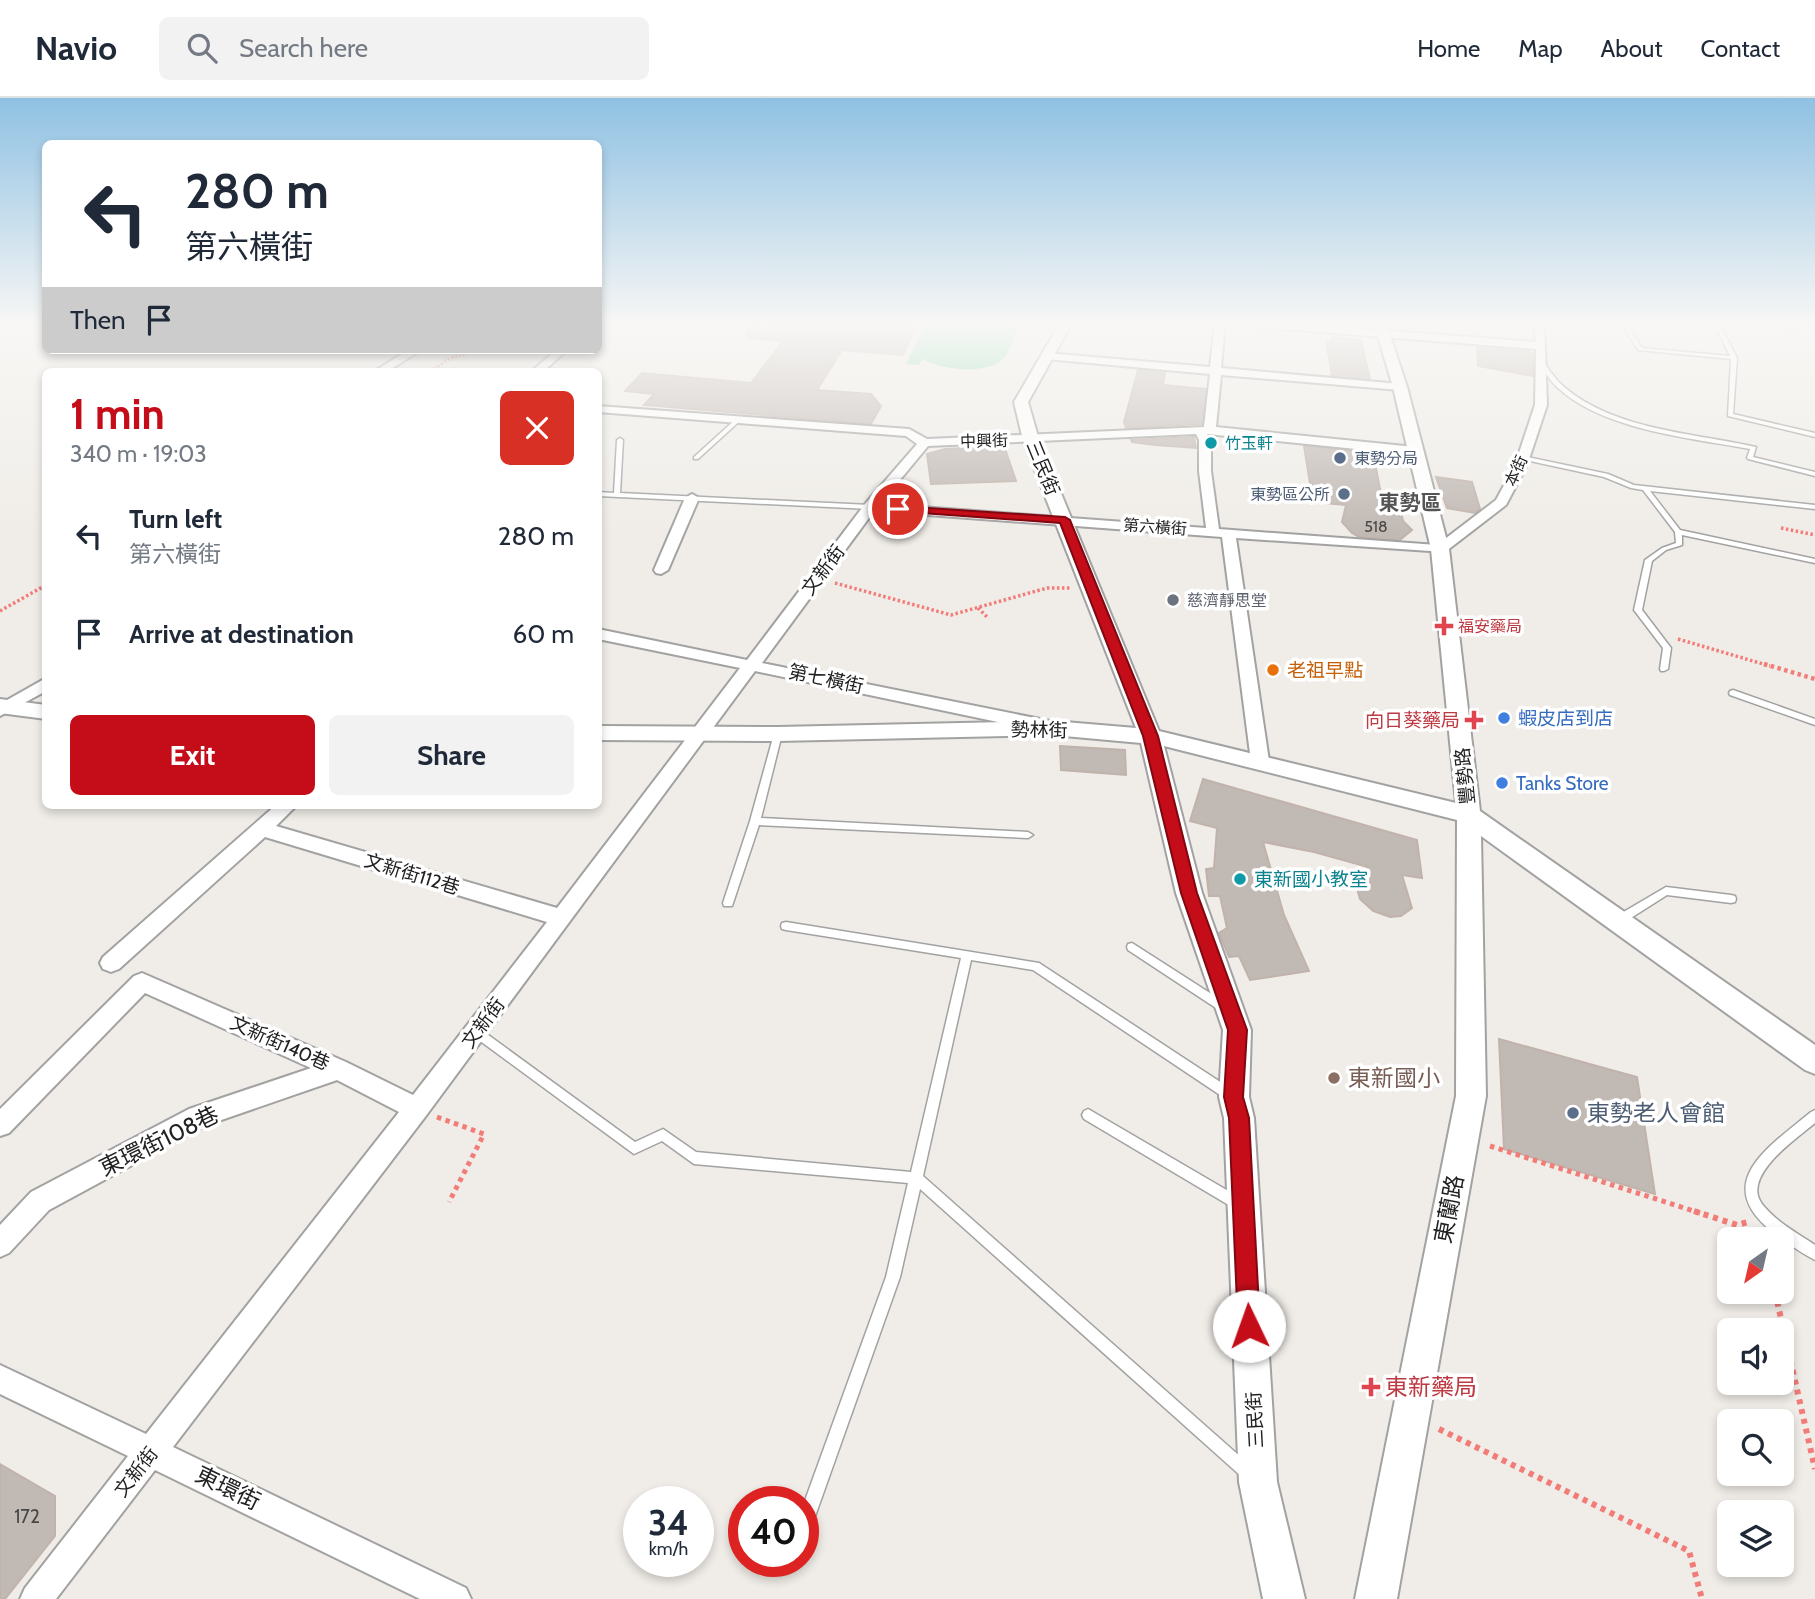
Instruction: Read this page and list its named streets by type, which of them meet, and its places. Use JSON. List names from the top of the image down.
{
  "streets": {
    "street": [
      "中興街",
      "三民街",
      "本街",
      "第六橫街",
      "文新街",
      "第七橫街",
      "勢林街",
      "豐勢路",
      "文新街112巷",
      "文新街140巷",
      "東環街108巷",
      "東蘭路",
      "東環街"
    ]
  },
  "crossings": [
    ["中興街", "三民街"],
    ["中興街", "文新街"],
    ["中興街", "豐勢路"],
    ["三民街", "第六橫街"],
    ["三民街", "勢林街"],
    ["本街", "第六橫街"],
    ["本街", "豐勢路"],
    ["第六橫街", "文新街"],
    ["第六橫街", "豐勢路"],
    ["文新街", "第七橫街"],
    ["文新街", "勢林街"],
    ["文新街", "文新街112巷"],
    ["文新街", "文新街140巷"],
    ["文新街", "東環街"],
    ["第七橫街", "勢林街"],
    ["勢林街", "豐勢路"],
    ["勢林街", "東蘭路"],
    ["豐勢路", "東蘭路"],
    ["文新街140巷", "東環街108巷"]
  ],
  "districts": ["東勢區"],
  "places": {
    "other": [
      "竹玉軒",
      "東勢分局",
      "東勢區公所",
      "慈濟靜思堂",
      "老祖早點",
      "蝦皮店到店",
      "Tanks Store",
      "東新國小教室",
      "東新國小",
      "東勢老人會館"
    ],
    "health": ["福安藥局", "向日葵藥局", "東新藥局"]
  },
  "house_numbers": ["518", "172"],
  "north": "bottom left",
  "page": {
    "header": "Navio",
    "search": "Search here",
    "nav": [
      "Home",
      "Map",
      "About",
      "Contact"
    ],
    "turn": ["280 m", "第六橫街"],
    "then": "Then",
    "heading": ["1 min", "340 m · 19:03"],
    "list": [
      {
        "name": "Turn left",
        "note": "第六橫街",
        "value": "280 m"
      },
      {
        "name": "Arrive at destination",
        "value": "60 m"
      }
    ],
    "buttons": ["Exit", "Share"],
    "speed": "34 km/h",
    "limit": "40"
  }
}
